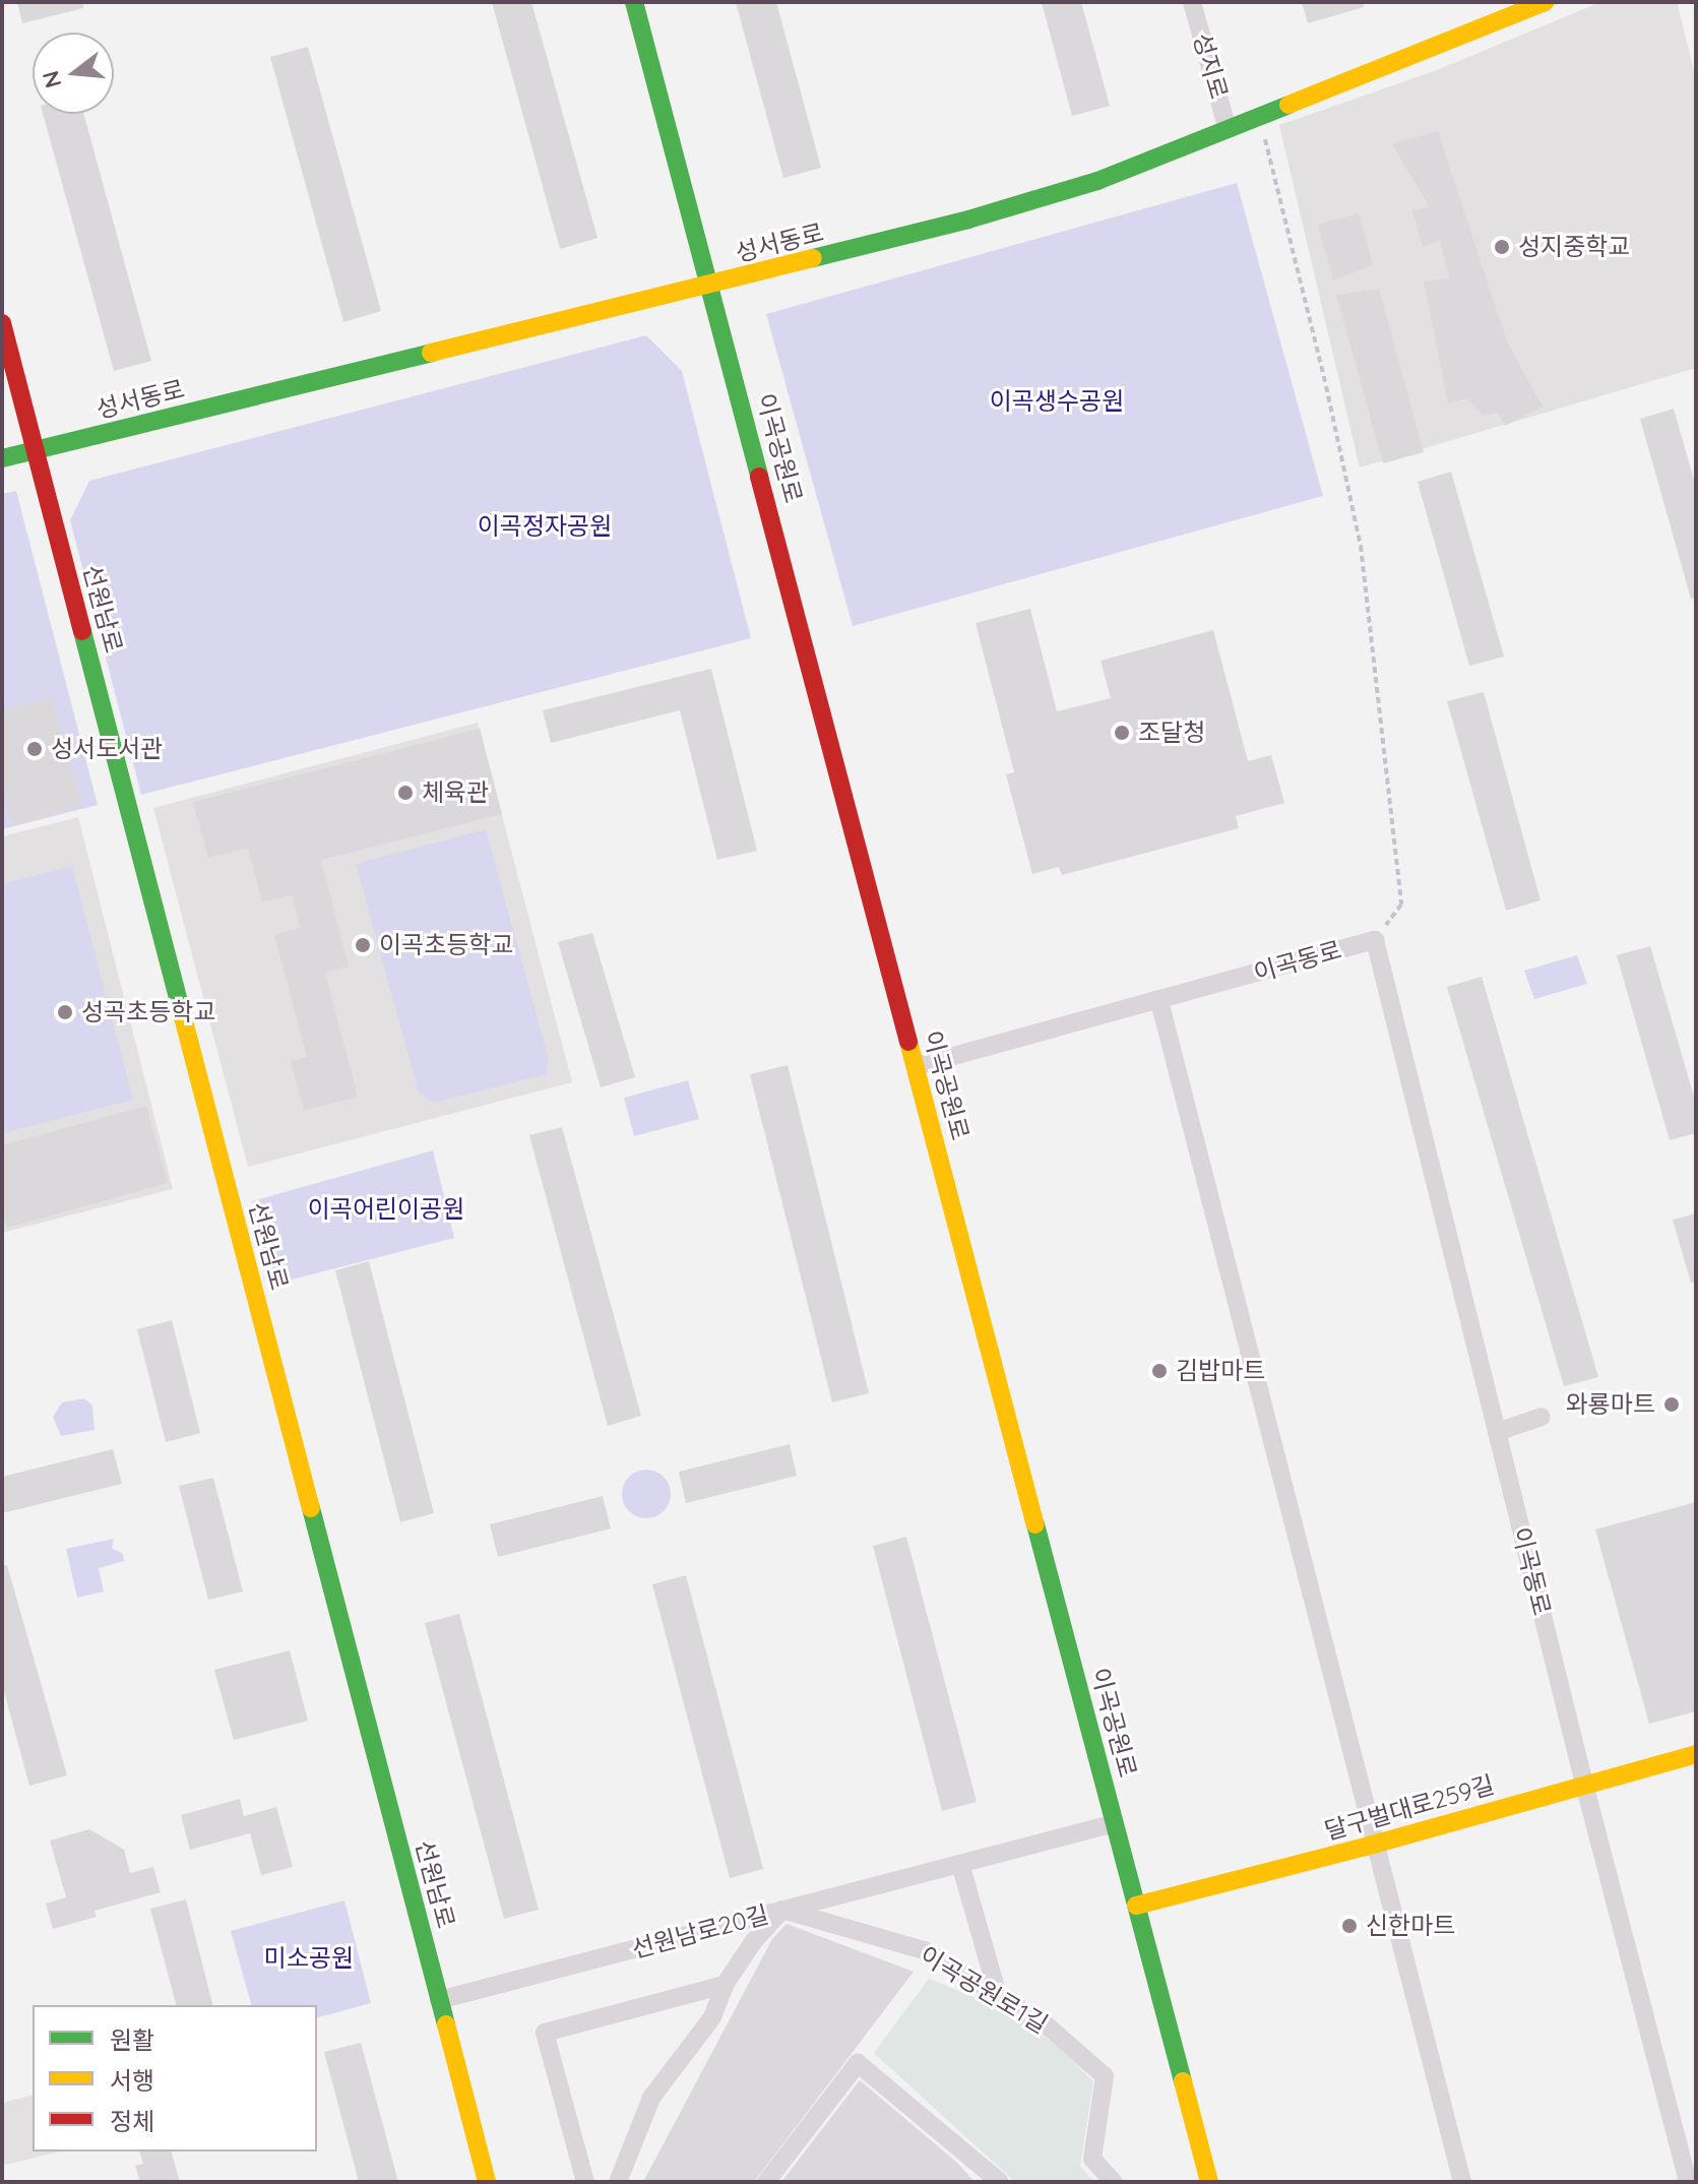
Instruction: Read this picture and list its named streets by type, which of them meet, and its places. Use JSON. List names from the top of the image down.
{
  "streets": {
    "main road": [
      "성서동로",
      "이곡공원로",
      "선원남로",
      "달구벌대로259길"
    ],
    "street": [
      "성지로",
      "이곡동로",
      "선원남로20길",
      "이곡공원로1길"
    ]
  },
  "crossings": [
    ["성지로", "성서동로"],
    ["성서동로", "이곡공원로"],
    ["성서동로", "선원남로"],
    ["이곡공원로", "이곡동로"],
    ["이곡공원로", "달구벌대로259길"],
    ["이곡공원로", "선원남로20길"],
    ["선원남로", "선원남로20길"],
    ["이곡동로", "달구벌대로259길"],
    ["선원남로20길", "이곡공원로1길"]
  ],
  "parks": [
    "이곡생수공원",
    "이곡정자공원",
    "이곡어린이공원",
    "미소공원"
  ],
  "places": [
    "성지중학교",
    "조달청",
    "성서도서관",
    "체육관",
    "이곡초등학교",
    "성곡초등학교",
    "김밥마트",
    "와룡마트",
    "신한마트"
  ],
  "legend": ["원활", "서행", "정체"],
  "north": "left"
}
